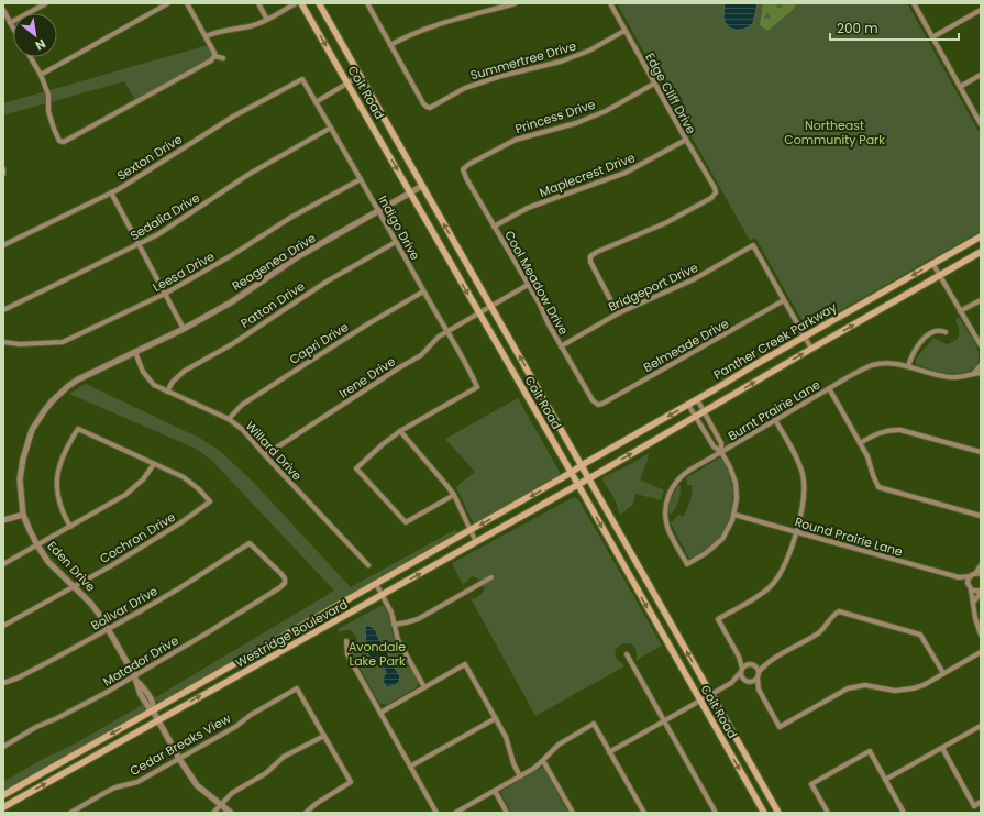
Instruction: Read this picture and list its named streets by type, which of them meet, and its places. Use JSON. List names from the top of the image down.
{
  "streets": {
    "main road": ["Coit Road", "Panther Creek Parkway", "Westridge Boulevard"],
    "street": [
      "Summertree Drive",
      "Edge Cliff Drive",
      "Princess Drive",
      "Sexton Drive",
      "Maplecrest Drive",
      "Sedalia Drive",
      "Indigo Drive",
      "Reagenea Drive",
      "Leesa Drive",
      "Cool Meadow Drive",
      "Bridgeport Drive",
      "Patton Drive",
      "Capri Drive",
      "Belmeade Drive",
      "Irene Drive",
      "Burnt Prairie Lane",
      "Willard Drive",
      "Round Prairie Lane",
      "Cochron Drive",
      "Eden Drive",
      "Bolivar Drive",
      "Matador Drive",
      "Cedar Breaks View"
    ]
  },
  "crossings": [
    ["Summertree Drive", "Edge Cliff Drive"],
    ["Coit Road", "Reagenea Drive"],
    ["Coit Road", "Panther Creek Parkway"],
    ["Coit Road", "Irene Drive"],
    ["Coit Road", "Westridge Boulevard"],
    ["Edge Cliff Drive", "Princess Drive"],
    ["Edge Cliff Drive", "Maplecrest Drive"],
    ["Edge Cliff Drive", "Bridgeport Drive"],
    ["Princess Drive", "Cool Meadow Drive"],
    ["Sexton Drive", "Indigo Drive"],
    ["Maplecrest Drive", "Cool Meadow Drive"],
    ["Sedalia Drive", "Indigo Drive"],
    ["Indigo Drive", "Reagenea Drive"],
    ["Indigo Drive", "Leesa Drive"],
    ["Indigo Drive", "Patton Drive"],
    ["Indigo Drive", "Capri Drive"],
    ["Indigo Drive", "Irene Drive"],
    ["Reagenea Drive", "Willard Drive"],
    ["Reagenea Drive", "Eden Drive"],
    ["Cool Meadow Drive", "Bridgeport Drive"],
    ["Cool Meadow Drive", "Belmeade Drive"],
    ["Cool Meadow Drive", "Irene Drive"],
    ["Bridgeport Drive", "Belmeade Drive"],
    ["Patton Drive", "Willard Drive"],
    ["Panther Creek Parkway", "Westridge Boulevard"],
    ["Capri Drive", "Willard Drive"],
    ["Irene Drive", "Willard Drive"],
    ["Burnt Prairie Lane", "Round Prairie Lane"],
    ["Willard Drive", "Eden Drive"],
    ["Cochron Drive", "Eden Drive"],
    ["Eden Drive", "Bolivar Drive"],
    ["Eden Drive", "Westridge Boulevard"],
    ["Eden Drive", "Matador Drive"],
    ["Eden Drive", "Cedar Breaks View"],
    ["Bolivar Drive", "Matador Drive"]
  ],
  "parks": ["Northeast Community Park", "Avondale Lake Park"],
  "scale_bar": "200 m",
  "north": "bottom right"
}
